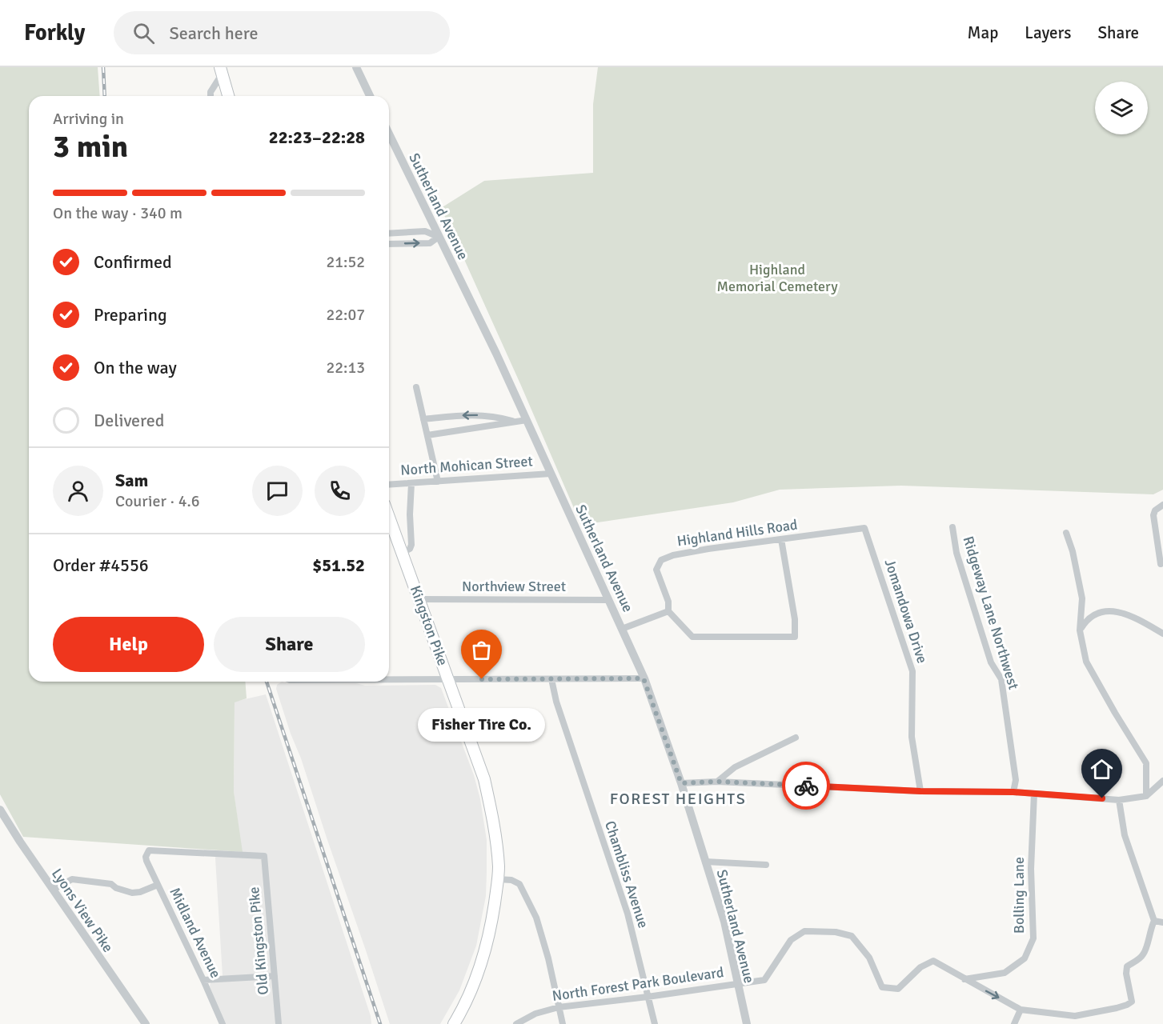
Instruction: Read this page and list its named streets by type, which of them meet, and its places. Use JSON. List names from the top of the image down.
{
  "streets": {
    "main road": ["Kingston Pike"],
    "street": [
      "Sutherland Avenue",
      "North Mohican Street",
      "Highland Hills Road",
      "Northview Street",
      "Jomandowa Drive",
      "Ridgeway Lane Northwest",
      "Chambliss Avenue",
      "Bolling Lane",
      "Lyons View Pike",
      "Midland Avenue",
      "Old Kingston Pike",
      "North Forest Park Boulevard"
    ]
  },
  "crossings": [
    ["Sutherland Avenue", "North Mohican Street"],
    ["Sutherland Avenue", "Northview Street"],
    ["Sutherland Avenue", "North Forest Park Boulevard"],
    ["Highland Hills Road", "Jomandowa Drive"],
    ["Northview Street", "Kingston Pike"],
    ["Chambliss Avenue", "North Forest Park Boulevard"],
    ["Bolling Lane", "North Forest Park Boulevard"],
    ["Midland Avenue", "Old Kingston Pike"]
  ],
  "districts": ["FOREST HEIGHTS"],
  "parks": ["Highland Memorial Cemetery"],
  "places": ["Fisher Tire Co."],
  "page": {
    "header": "Forkly",
    "search": "Search here",
    "nav": ["Map", "Layers", "Share"],
    "heading": ["3 min", "Arriving in", "22:23–22:28"],
    "panel": [
      "Sam",
      "Courier · 4.6",
      "Order #4556",
      "$51.52"
    ],
    "bar": "On the way · 340 m",
    "list": [
      ["Confirmed", "21:52"],
      ["Preparing", "22:07"],
      ["On the way", "22:13"],
      "Delivered"
    ],
    "buttons": ["Help", "Share"],
    "bubble": "Fisher Tire Co."
  }
}
